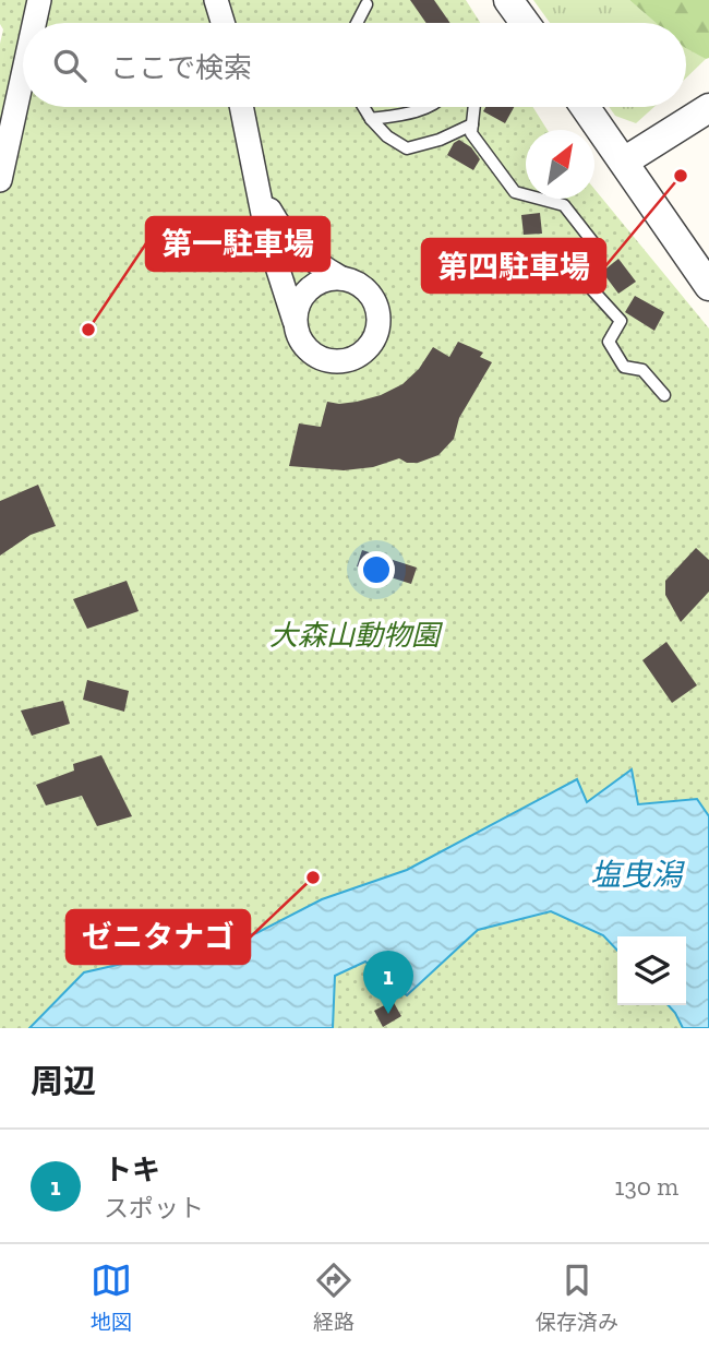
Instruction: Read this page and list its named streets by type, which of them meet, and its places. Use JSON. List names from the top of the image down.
{
  "water": ["塩曳潟"],
  "parks": ["大森山動物園"],
  "places": ["第四駐車場", "第一駐車場", "ゼニタナゴ"],
  "north": "top right",
  "page": {
    "search": "ここで検索",
    "pins": "1",
    "heading": "周辺",
    "list": [
      {
        "mark": "1",
        "name": "トキ",
        "note": "スポット",
        "value": "130 m"
      }
    ],
    "nav": ["地図", "経路", "保存済み"]
  }
}
